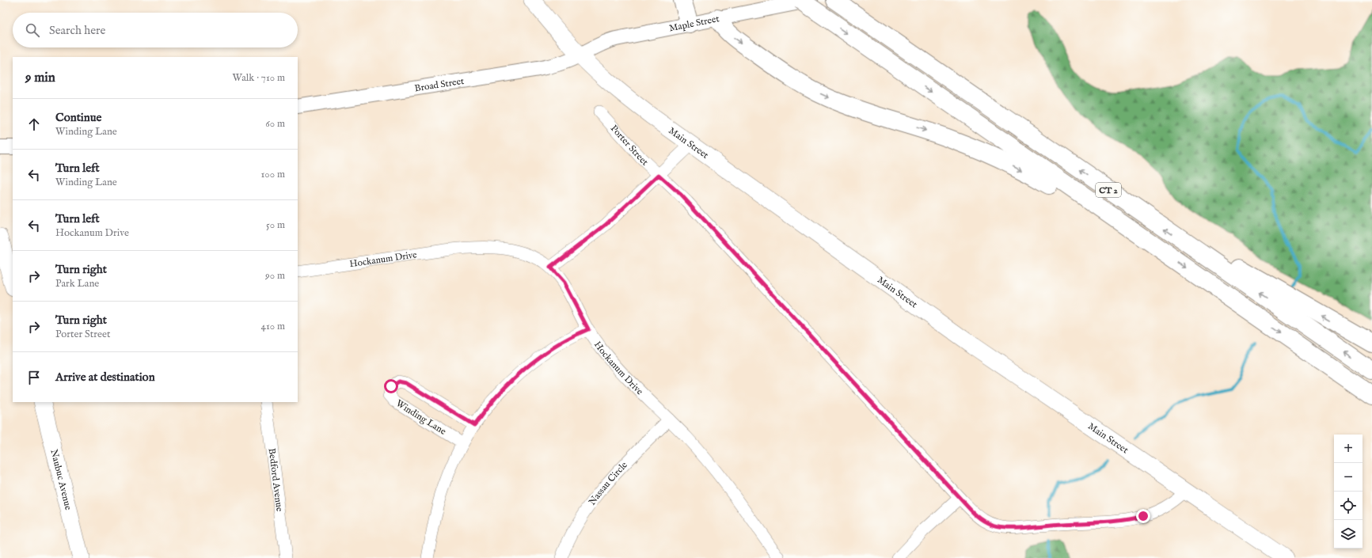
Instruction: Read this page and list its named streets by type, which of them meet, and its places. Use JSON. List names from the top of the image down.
{
  "streets": {
    "highway": ["CT 2"],
    "main road": ["Main Street", "Naubuc Avenue"],
    "street": [
      "Maple Street",
      "Broad Street",
      "Porter Street",
      "Hockanum Drive",
      "Winding Lane",
      "Bedford Avenue",
      "Nassau Circle"
    ]
  },
  "crossings": [
    ["Maple Street", "Broad Street"],
    ["Maple Street", "Main Street"],
    ["Maple Street", "CT 2"],
    ["Broad Street", "Main Street"],
    ["Main Street", "Porter Street"],
    ["Hockanum Drive", "Nassau Circle"]
  ],
  "page": {
    "search": "Search here",
    "heading": ["9 min", "Walk · 710 m"],
    "list": [
      ["Continue", "Winding Lane", "60 m"],
      ["Turn left", "Winding Lane", "100 m"],
      ["Turn left", "Hockanum Drive", "50 m"],
      ["Turn right", "Park Lane", "90 m"],
      ["Turn right", "Porter Street", "410 m"],
      "Arrive at destination"
    ],
    "map_buttons": ["+", "−"]
  }
}
